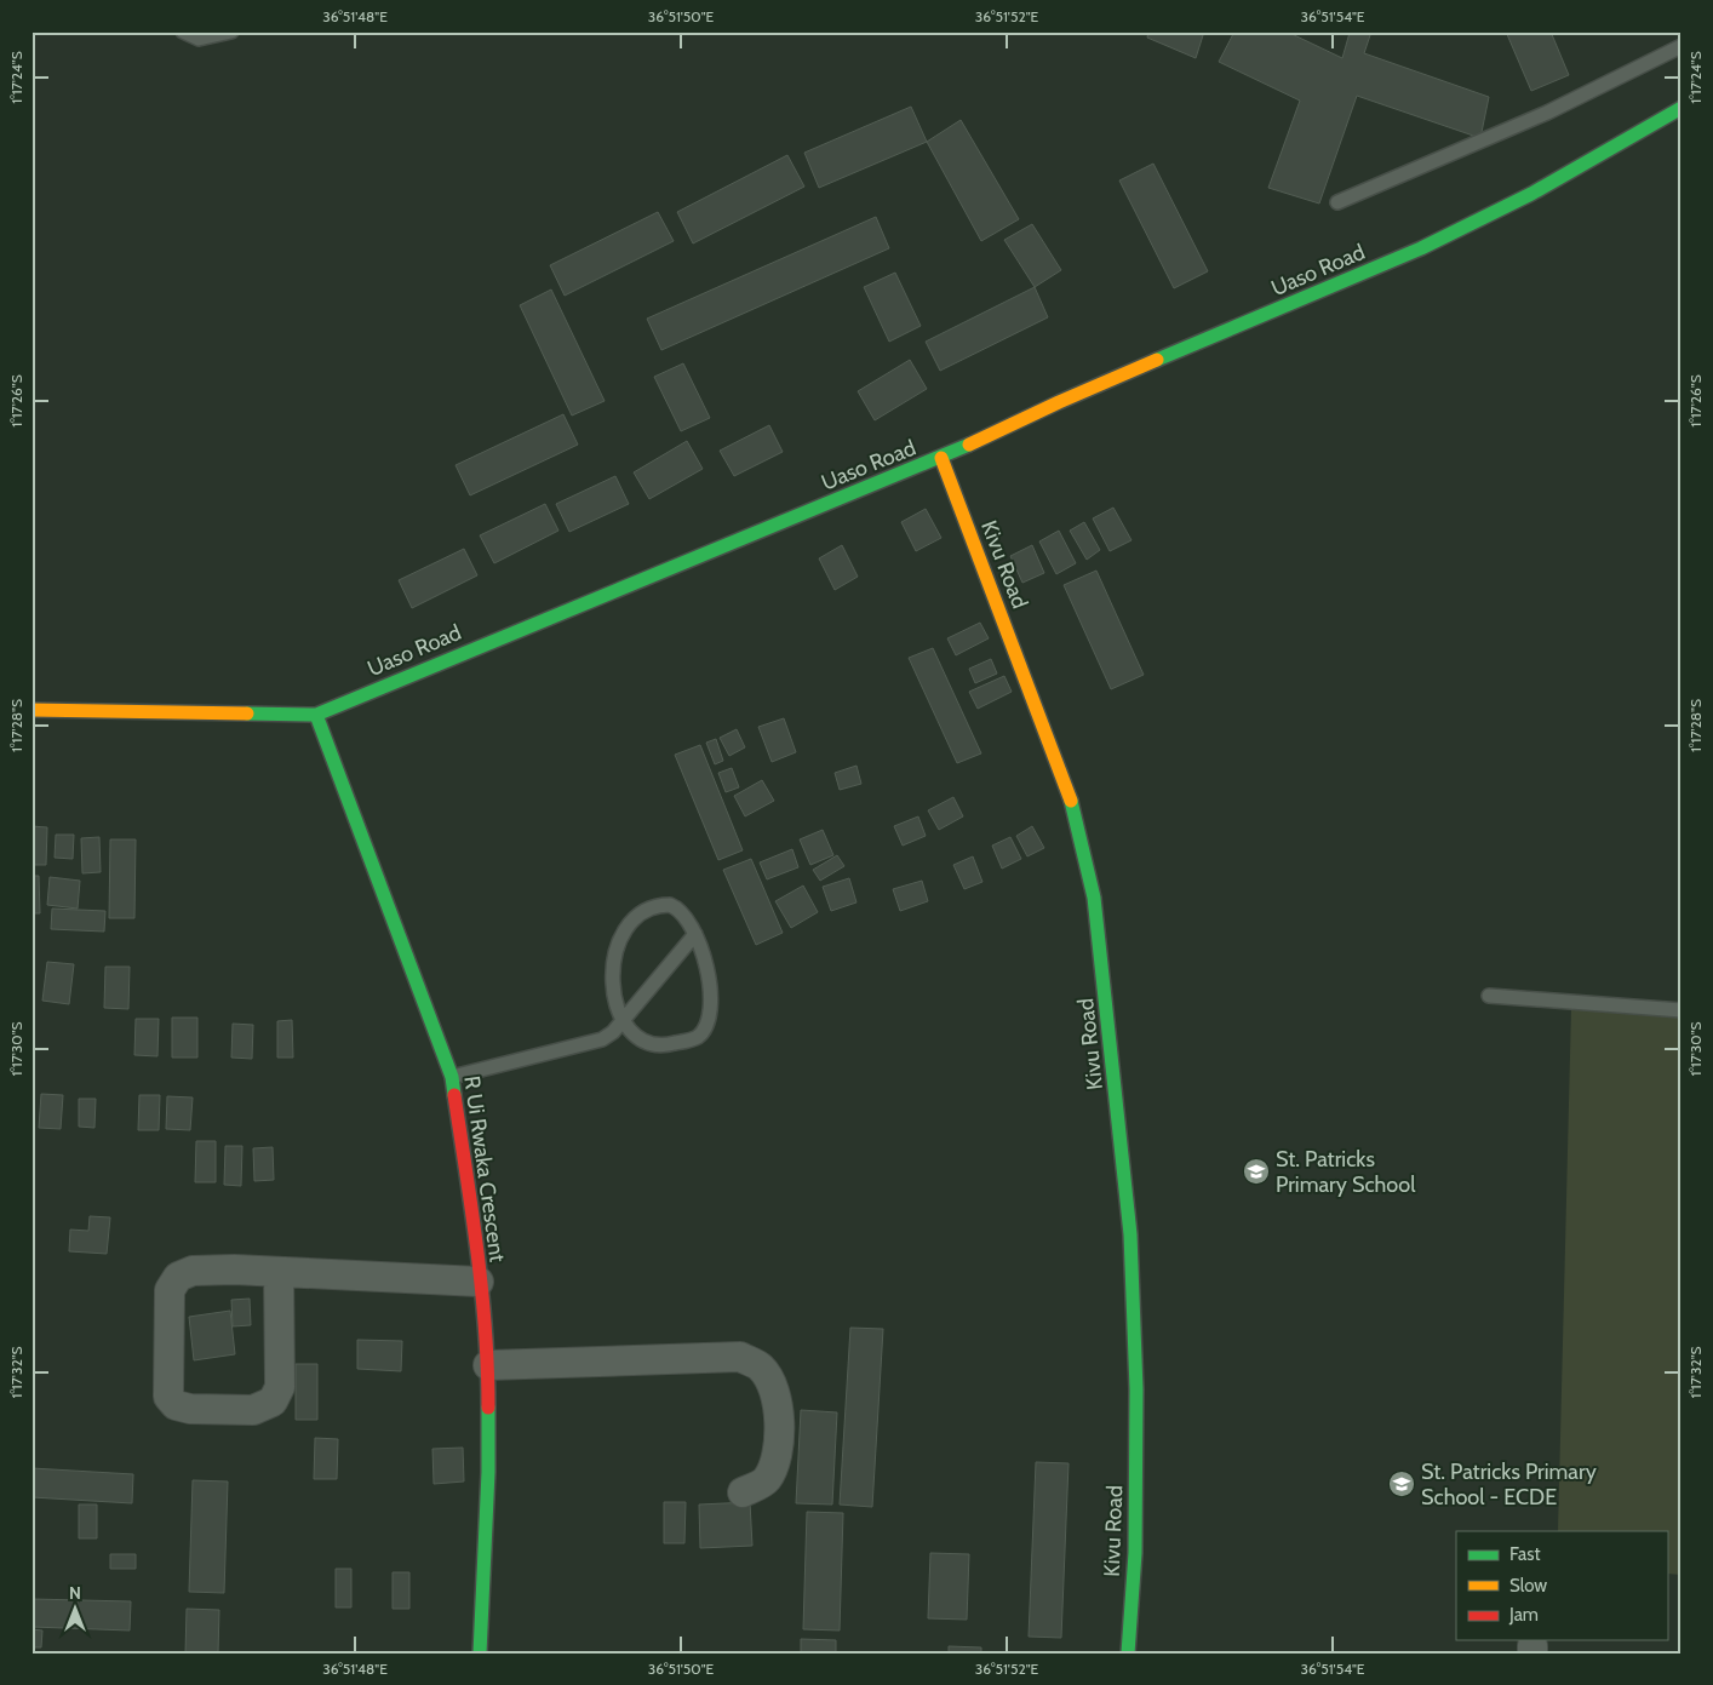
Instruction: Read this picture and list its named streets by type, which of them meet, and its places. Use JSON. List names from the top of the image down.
{
  "streets": {
    "street": ["Uaso Road", "Kivu Road", "R Ui Rwaka Crescent"]
  },
  "crossings": [
    ["Uaso Road", "Kivu Road"],
    ["Uaso Road", "R Ui Rwaka Crescent"]
  ],
  "places": {
    "school or university": ["St. Patricks Primary School", "St. Patricks Primary School - ECDE"]
  },
  "legend": ["Fast", "Slow", "Jam"],
  "north": "top",
  "coordinates": [
    "36°51'48\"E",
    "36°51'50\"E",
    "36°51'52\"E",
    "36°51'54\"E",
    "1°17'24\"S",
    "1°17'26\"S",
    "1°17'28\"S",
    "1°17'30\"S",
    "1°17'32\"S"
  ]
}
